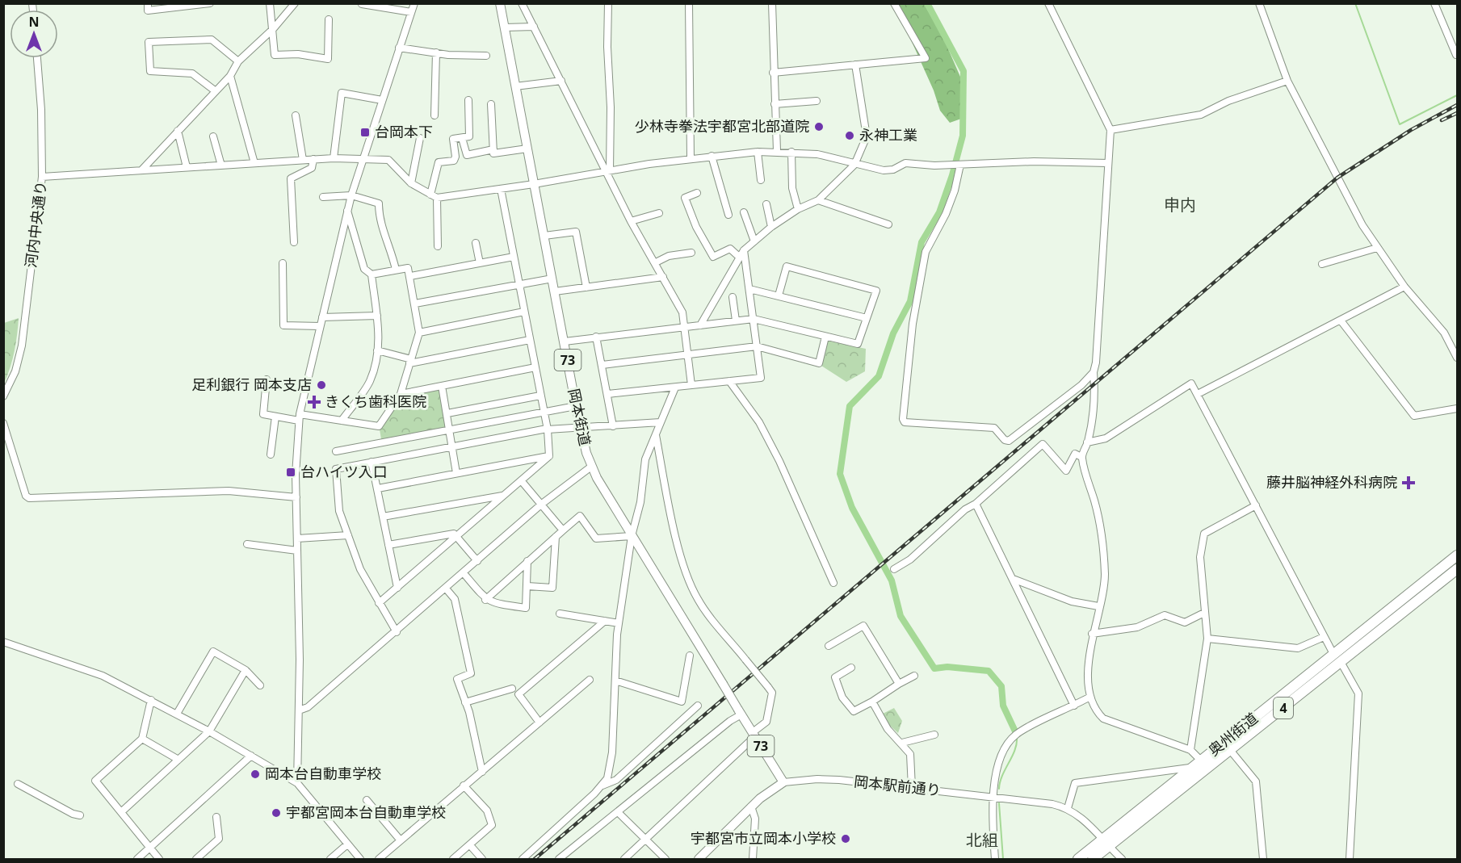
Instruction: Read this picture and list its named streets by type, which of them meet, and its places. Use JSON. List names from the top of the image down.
{
  "streets": {
    "highway": ["4", "奥州街道"],
    "main road": ["73", "岡本街道", "岡本駅前通り"],
    "street": ["河内中央通り"]
  },
  "crossings": [
    ["73", "岡本街道"],
    ["73", "岡本駅前通り"],
    ["奥州街道", "岡本駅前通り"]
  ],
  "districts": ["申内", "北組"],
  "places": {
    "other": [
      "少林寺拳法宇都宮北部道院",
      "永神工業",
      "足利銀行 岡本支店",
      "岡本台自動車学校",
      "宇都宮岡本台自動車学校",
      "宇都宮市立岡本小学校"
    ],
    "transit": ["台岡本下", "台ハイツ入口"],
    "health": ["きくち歯科医院", "藤井脳神経外科病院"]
  },
  "north": "top"
}
